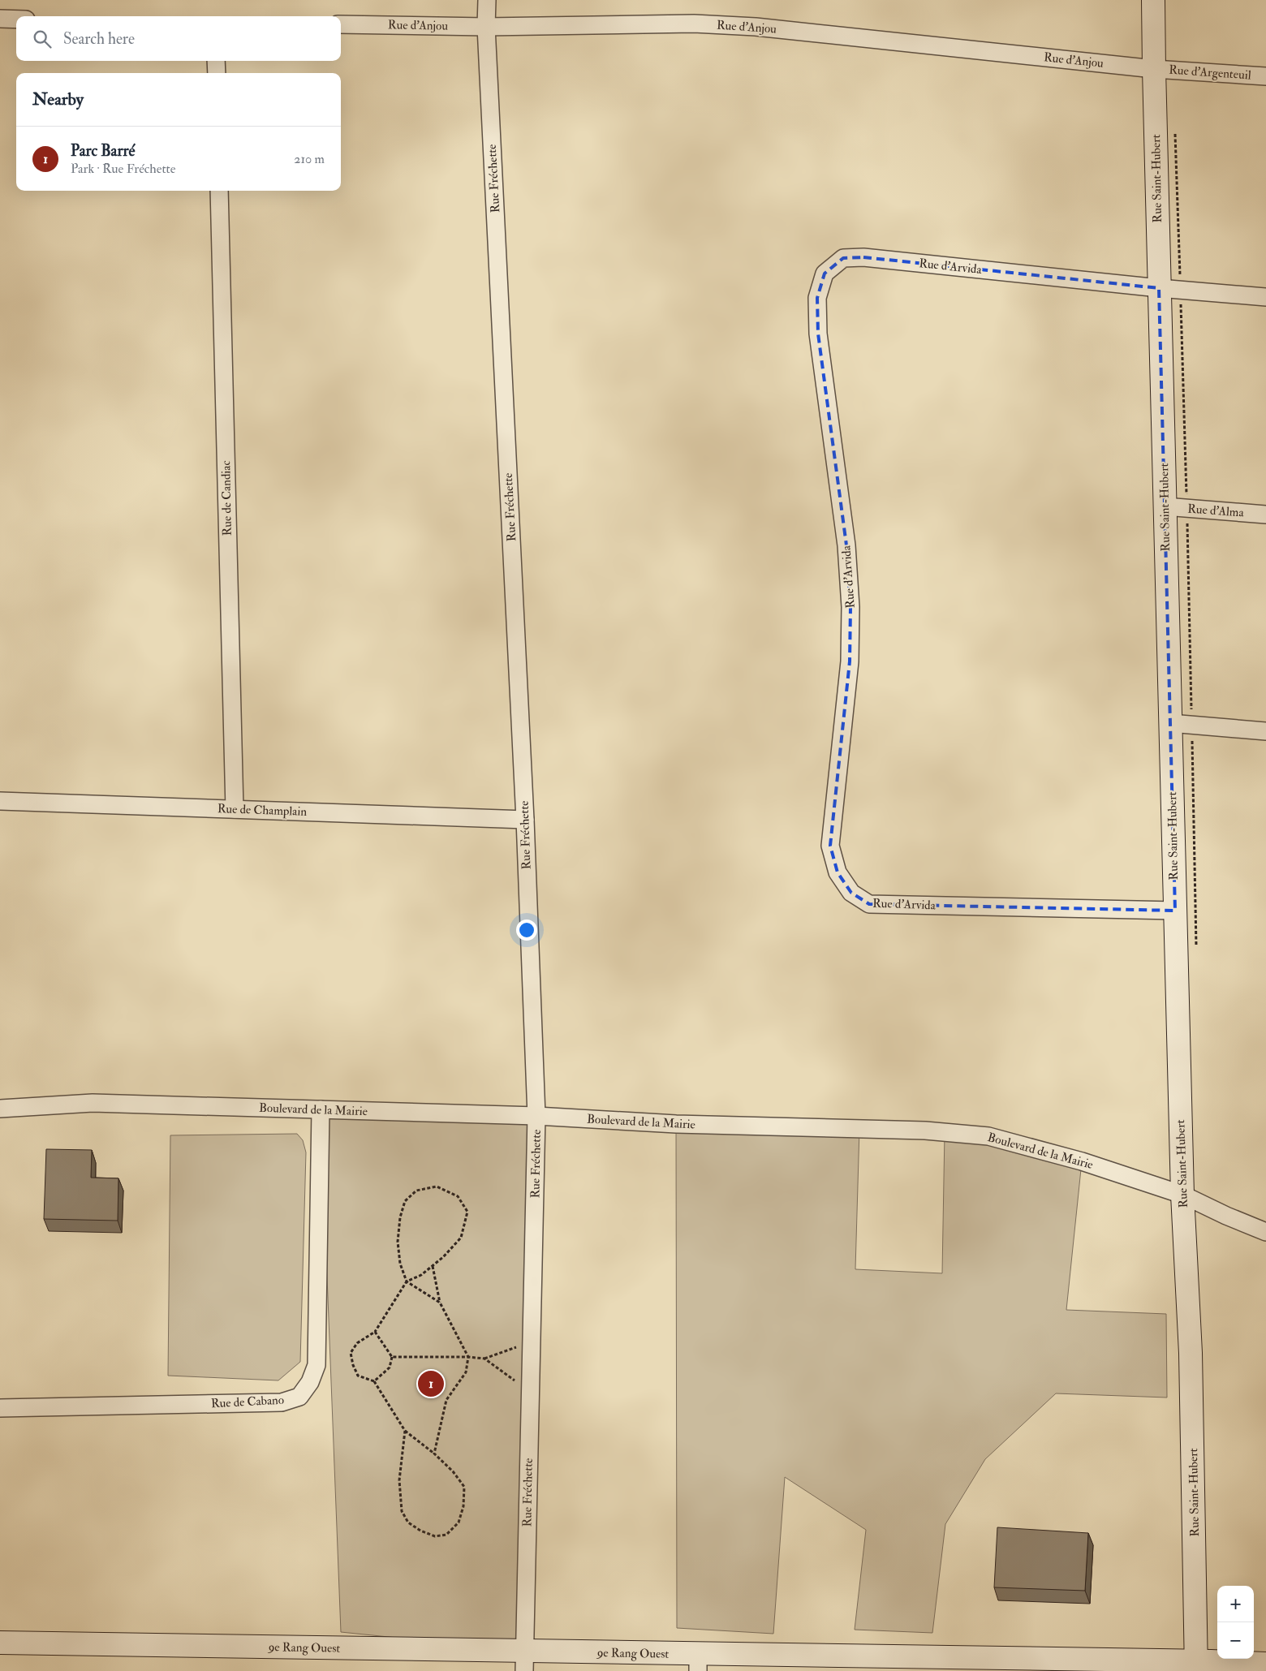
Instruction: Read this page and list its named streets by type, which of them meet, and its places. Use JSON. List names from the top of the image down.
{
  "streets": {
    "street": [
      "Rue d'Anjou",
      "Rue d'Argenteuil",
      "Rue Fréchette",
      "Rue Saint-Hubert",
      "Rue d'Arvida",
      "Rue de Candiac",
      "Rue d'Alma",
      "Rue de Champlain",
      "Boulevard de la Mairie",
      "Rue de Cabano",
      "9e Rang Ouest"
    ]
  },
  "crossings": [
    ["Rue d'Anjou", "Rue d'Argenteuil"],
    ["Rue d'Anjou", "Rue Fréchette"],
    ["Rue d'Anjou", "Rue Saint-Hubert"],
    ["Rue d'Argenteuil", "Rue Saint-Hubert"],
    ["Rue Fréchette", "Rue de Champlain"],
    ["Rue Fréchette", "Boulevard de la Mairie"],
    ["Rue Fréchette", "9e Rang Ouest"],
    ["Rue Saint-Hubert", "Rue d'Arvida"],
    ["Rue Saint-Hubert", "Rue d'Alma"],
    ["Rue Saint-Hubert", "Boulevard de la Mairie"],
    ["Rue Saint-Hubert", "9e Rang Ouest"],
    ["Rue de Candiac", "Rue de Champlain"],
    ["Boulevard de la Mairie", "Rue de Cabano"]
  ],
  "page": {
    "search": "Search here",
    "heading": "Nearby",
    "list": [
      {
        "mark": "1",
        "name": "Parc Barré",
        "note": "Park · Rue Fréchette",
        "value": "210 m"
      }
    ],
    "pins": "1",
    "map_buttons": ["+", "−"]
  }
}
